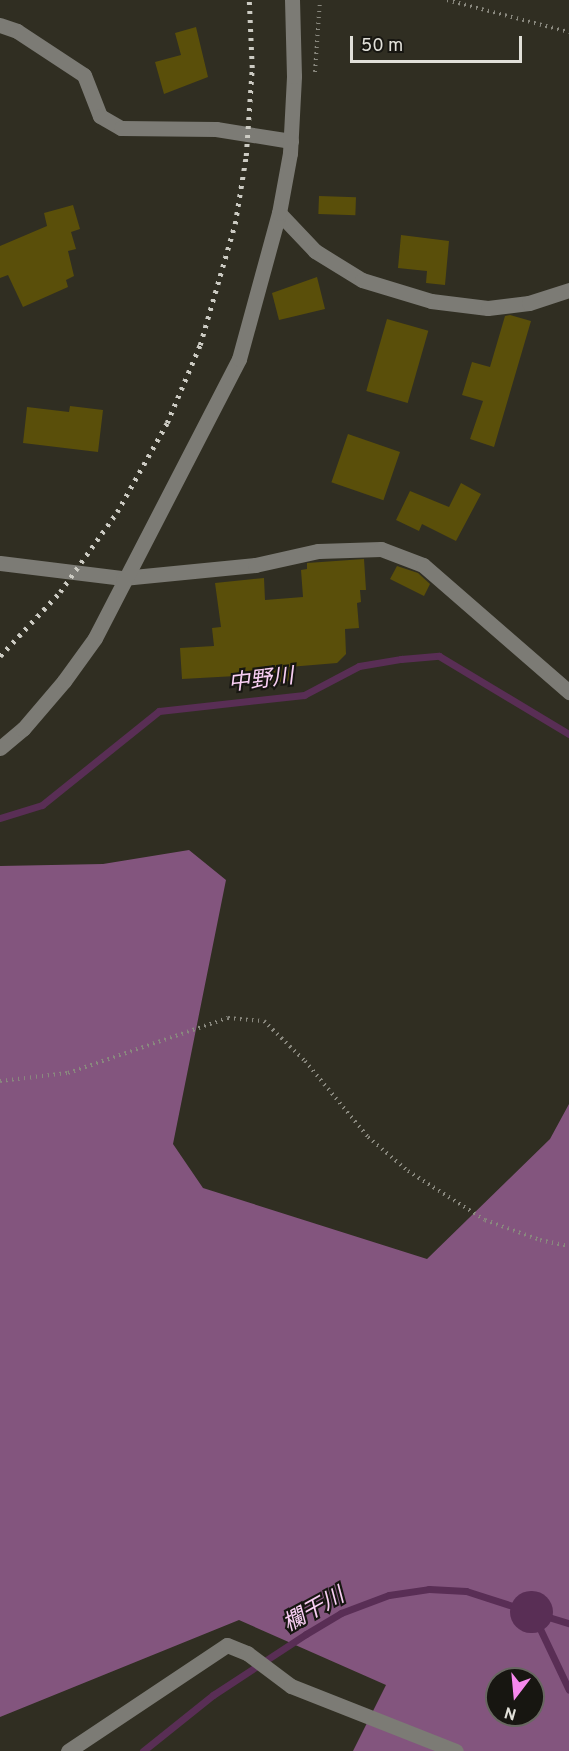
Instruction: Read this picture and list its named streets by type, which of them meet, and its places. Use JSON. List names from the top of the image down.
{
  "water": ["中野川", "欄干川"],
  "scale_bar": "50 m",
  "north": "bottom"
}
